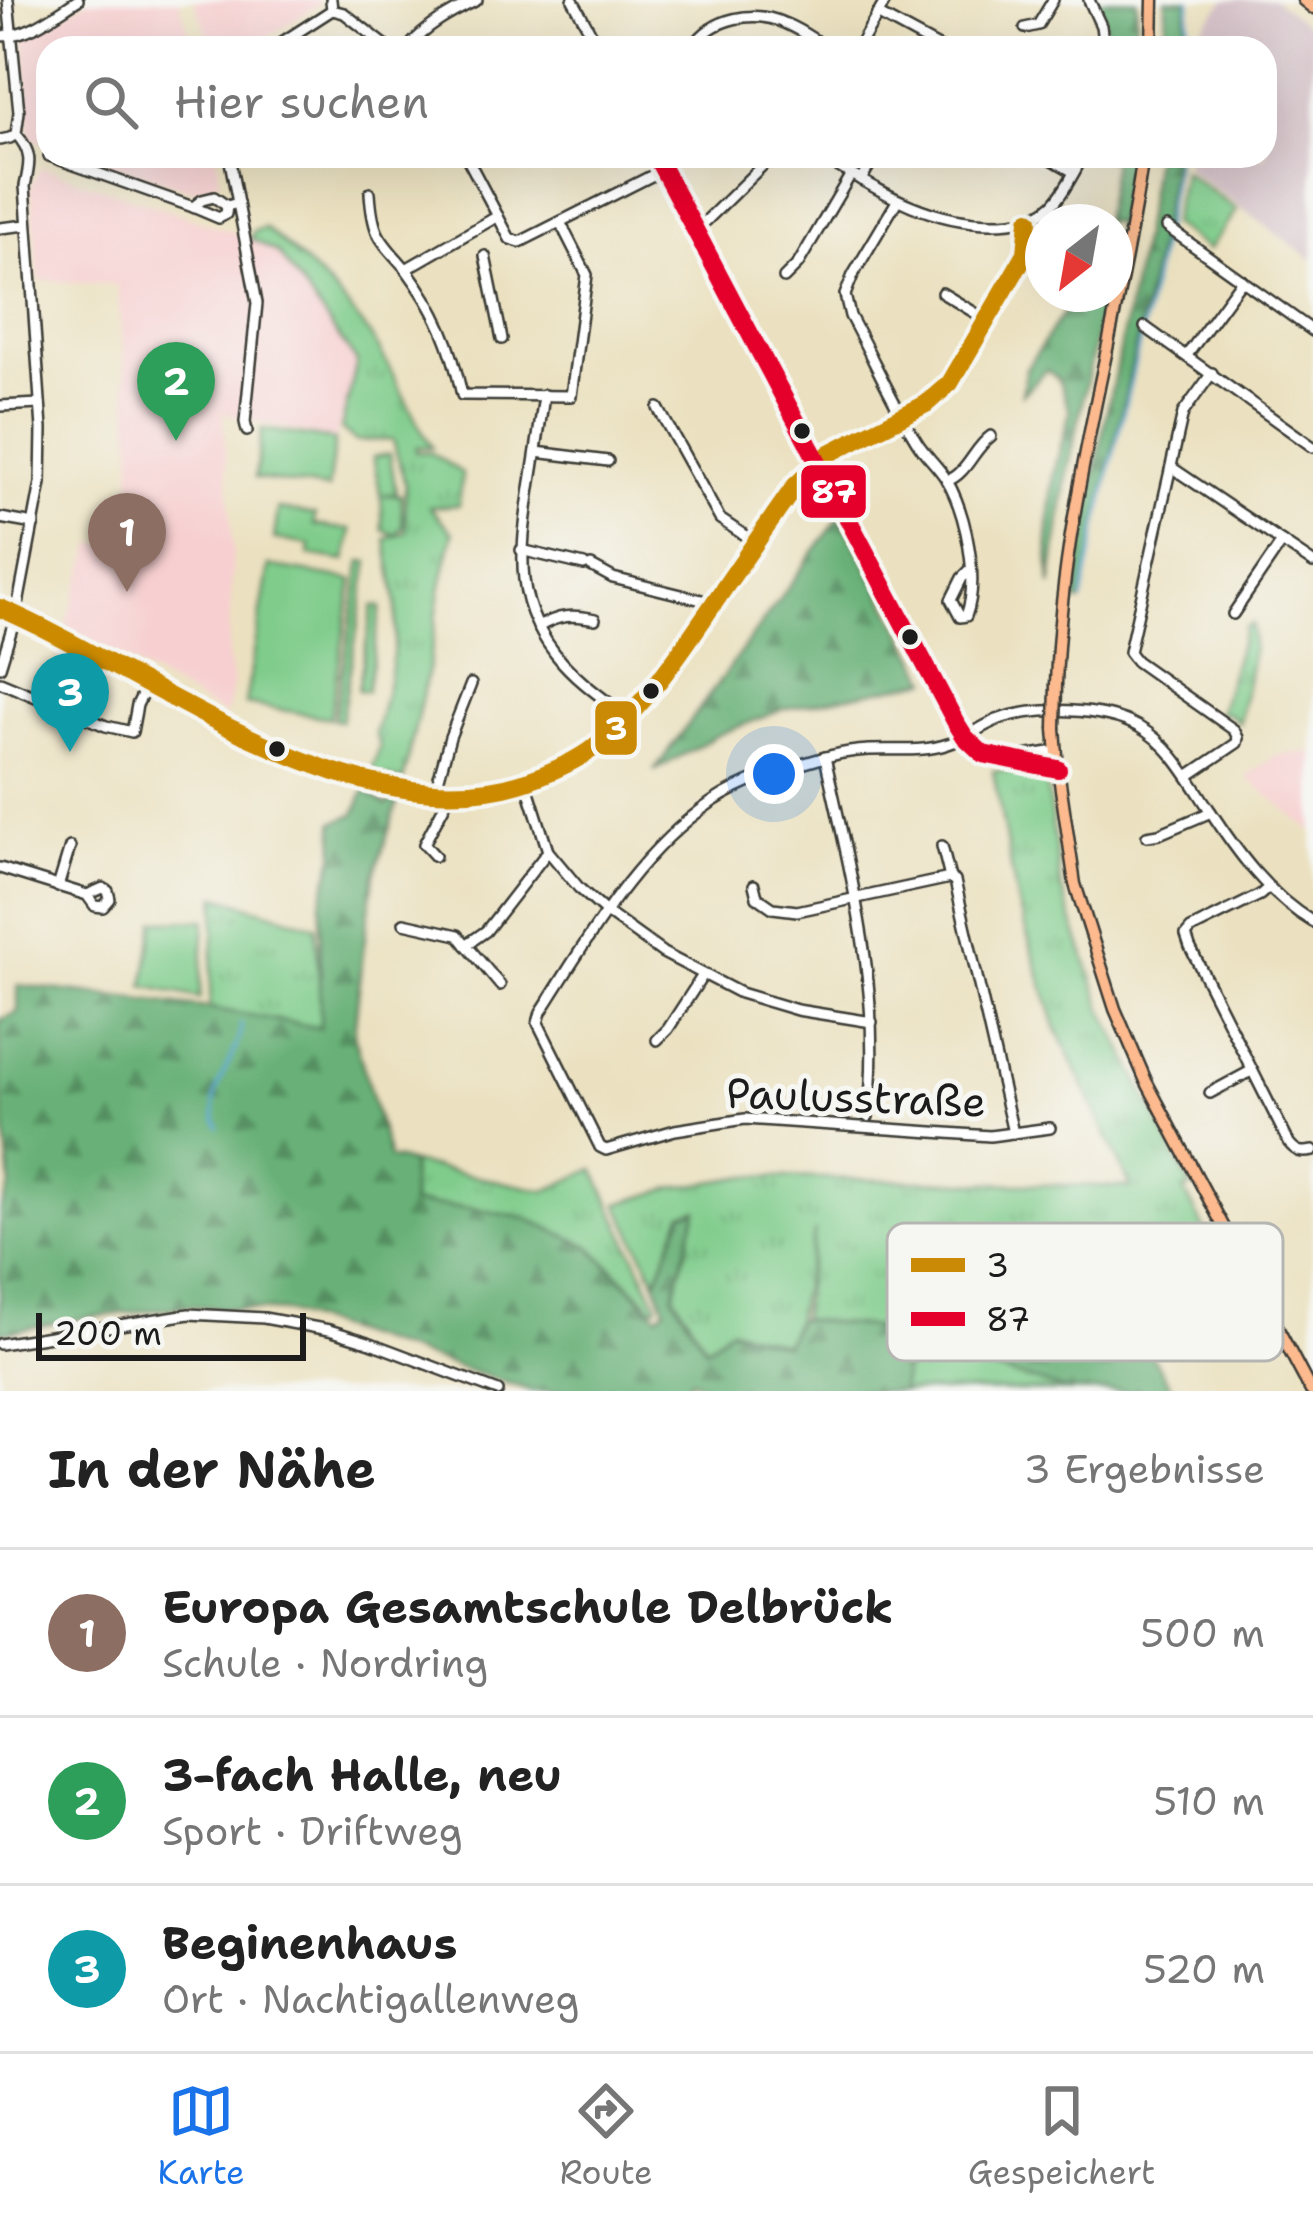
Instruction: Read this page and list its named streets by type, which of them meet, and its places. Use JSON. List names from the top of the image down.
{
  "streets": {
    "street": ["Paulusstraße"]
  },
  "lines": ["transit line 87", "transit line 3"],
  "legend": ["3", "87"],
  "scale_bar": "200 m",
  "north": "bottom left",
  "page": {
    "search": "Hier suchen",
    "pins": ["2", "1", "3"],
    "scale": "200 m",
    "heading": ["In der Nähe", "3 Ergebnisse"],
    "list": [
      {
        "mark": "1",
        "name": "Europa Gesamtschule Delbrück",
        "note": "Schule · Nordring",
        "value": "500 m"
      },
      {
        "mark": "2",
        "name": "3-fach Halle, neu",
        "note": "Sport · Driftweg",
        "value": "510 m"
      },
      {
        "mark": "3",
        "name": "Beginenhaus",
        "note": "Ort · Nachtigallenweg",
        "value": "520 m"
      }
    ],
    "nav": ["Karte", "Route", "Gespeichert"]
  }
}
